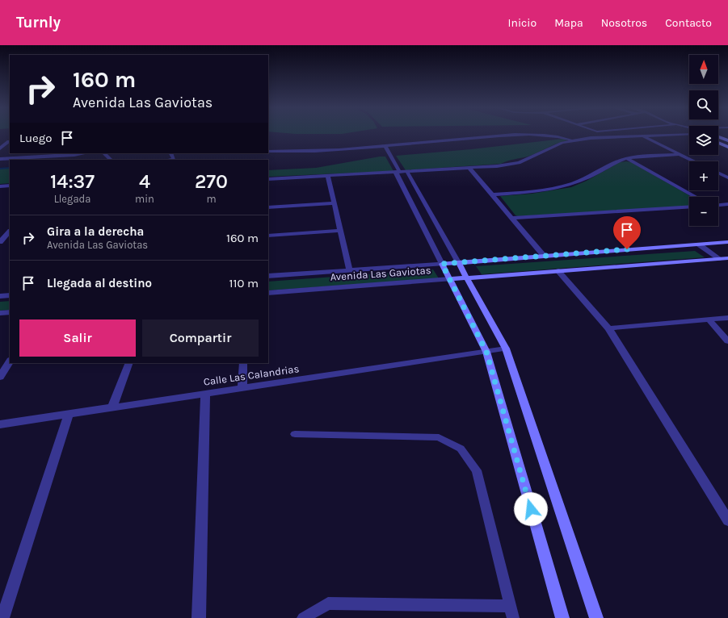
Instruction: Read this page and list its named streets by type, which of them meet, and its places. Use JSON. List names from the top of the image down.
{
  "streets": {
    "street": ["Avenida Las Gaviotas", "Calle Las Calandrias"]
  },
  "north": "top",
  "page": {
    "header": "Turnly",
    "nav": [
      "Inicio",
      "Mapa",
      "Nosotros",
      "Contacto"
    ],
    "map_buttons": ["+", "−"],
    "turn": ["160 m", "Avenida Las Gaviotas"],
    "then": "Luego",
    "eta": [
      "14:37",
      "Llegada",
      "4",
      "min",
      "270",
      "m"
    ],
    "list": [
      {
        "name": "Gira a la derecha",
        "note": "Avenida Las Gaviotas",
        "value": "160 m"
      },
      {
        "name": "Llegada al destino",
        "value": "110 m"
      }
    ],
    "buttons": ["Salir", "Compartir"]
  }
}
